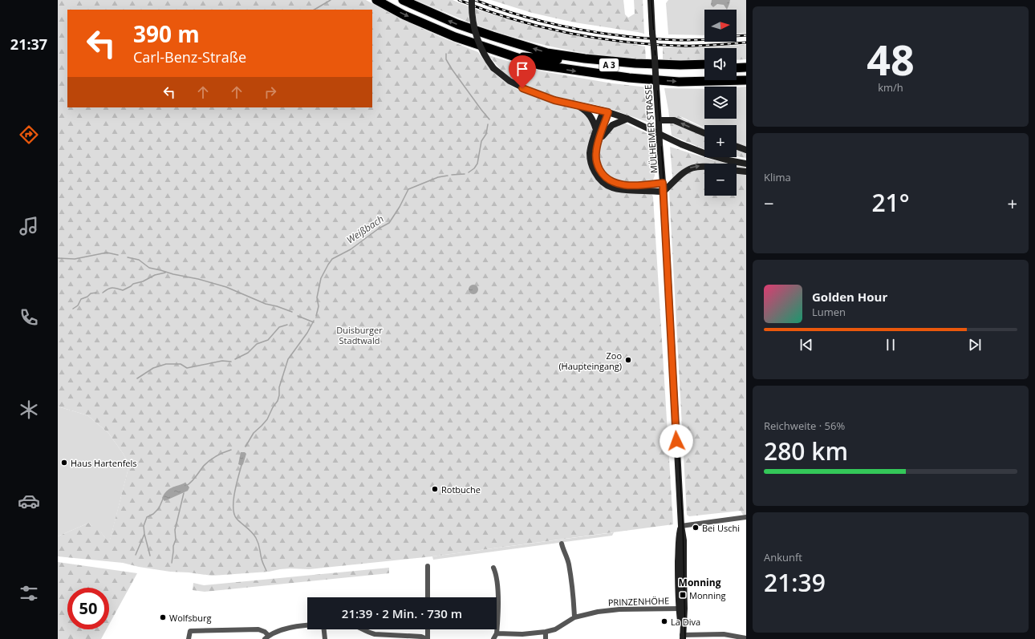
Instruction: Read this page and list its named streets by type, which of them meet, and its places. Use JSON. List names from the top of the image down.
{
  "streets": {
    "highway": ["A 3"],
    "main road": ["MÜLHEIMER STRASSE"],
    "street": ["PRINZENHÖHE"]
  },
  "crossings": [
    ["MÜLHEIMER STRASSE", "PRINZENHÖHE"]
  ],
  "districts": ["Monning"],
  "water": ["Weißbach"],
  "parks": ["Duisburger Stadtwald"],
  "places": {
    "other": [
      "Zoo (Haupteingang)",
      "Haus Hartenfels",
      "Rotbuche",
      "Bei Uschi",
      "Wolfsburg",
      "La Diva"
    ],
    "transit": ["Monning"]
  },
  "north": "right",
  "page": {
    "tabs": "21:37",
    "tile": [
      ["48", "km/h"],
      "Klima",
      ["Reichweite · 56%", "280 km"],
      ["Ankunft", "21:39"]
    ],
    "map_buttons": ["+", "−"],
    "turn": ["390 m", "Carl-Benz-Straße"],
    "heat": ["−", "21°", "+"],
    "song": ["Golden Hour", "Lumen"],
    "limit": "50",
    "trip": "21:39 · 2 Min. · 730 m"
  }
}
